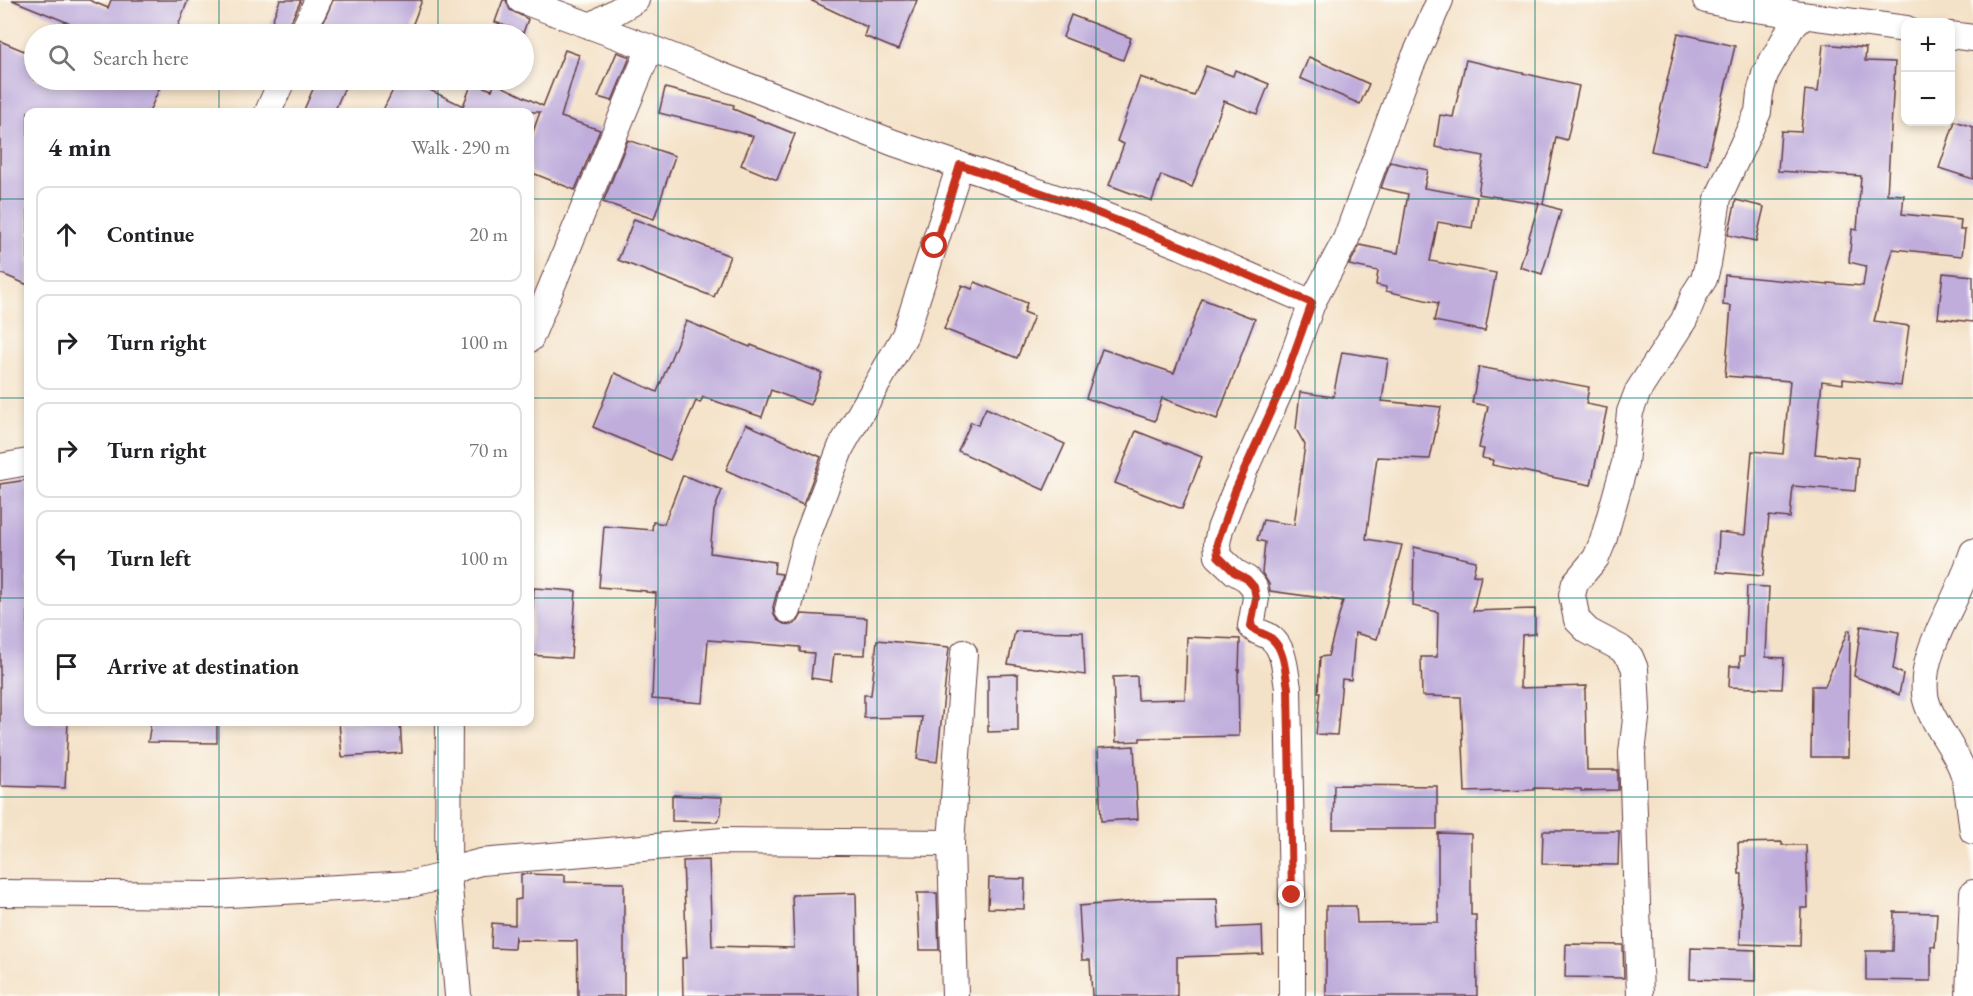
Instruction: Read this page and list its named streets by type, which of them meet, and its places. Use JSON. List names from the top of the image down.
{
  "page": {
    "map_buttons": ["+", "−"],
    "search": "Search here",
    "heading": ["4 min", "Walk · 290 m"],
    "list": [
      ["Continue", "20 m"],
      ["Turn right", "100 m"],
      ["Turn right", "70 m"],
      ["Turn left", "100 m"],
      "Arrive at destination"
    ]
  }
}
